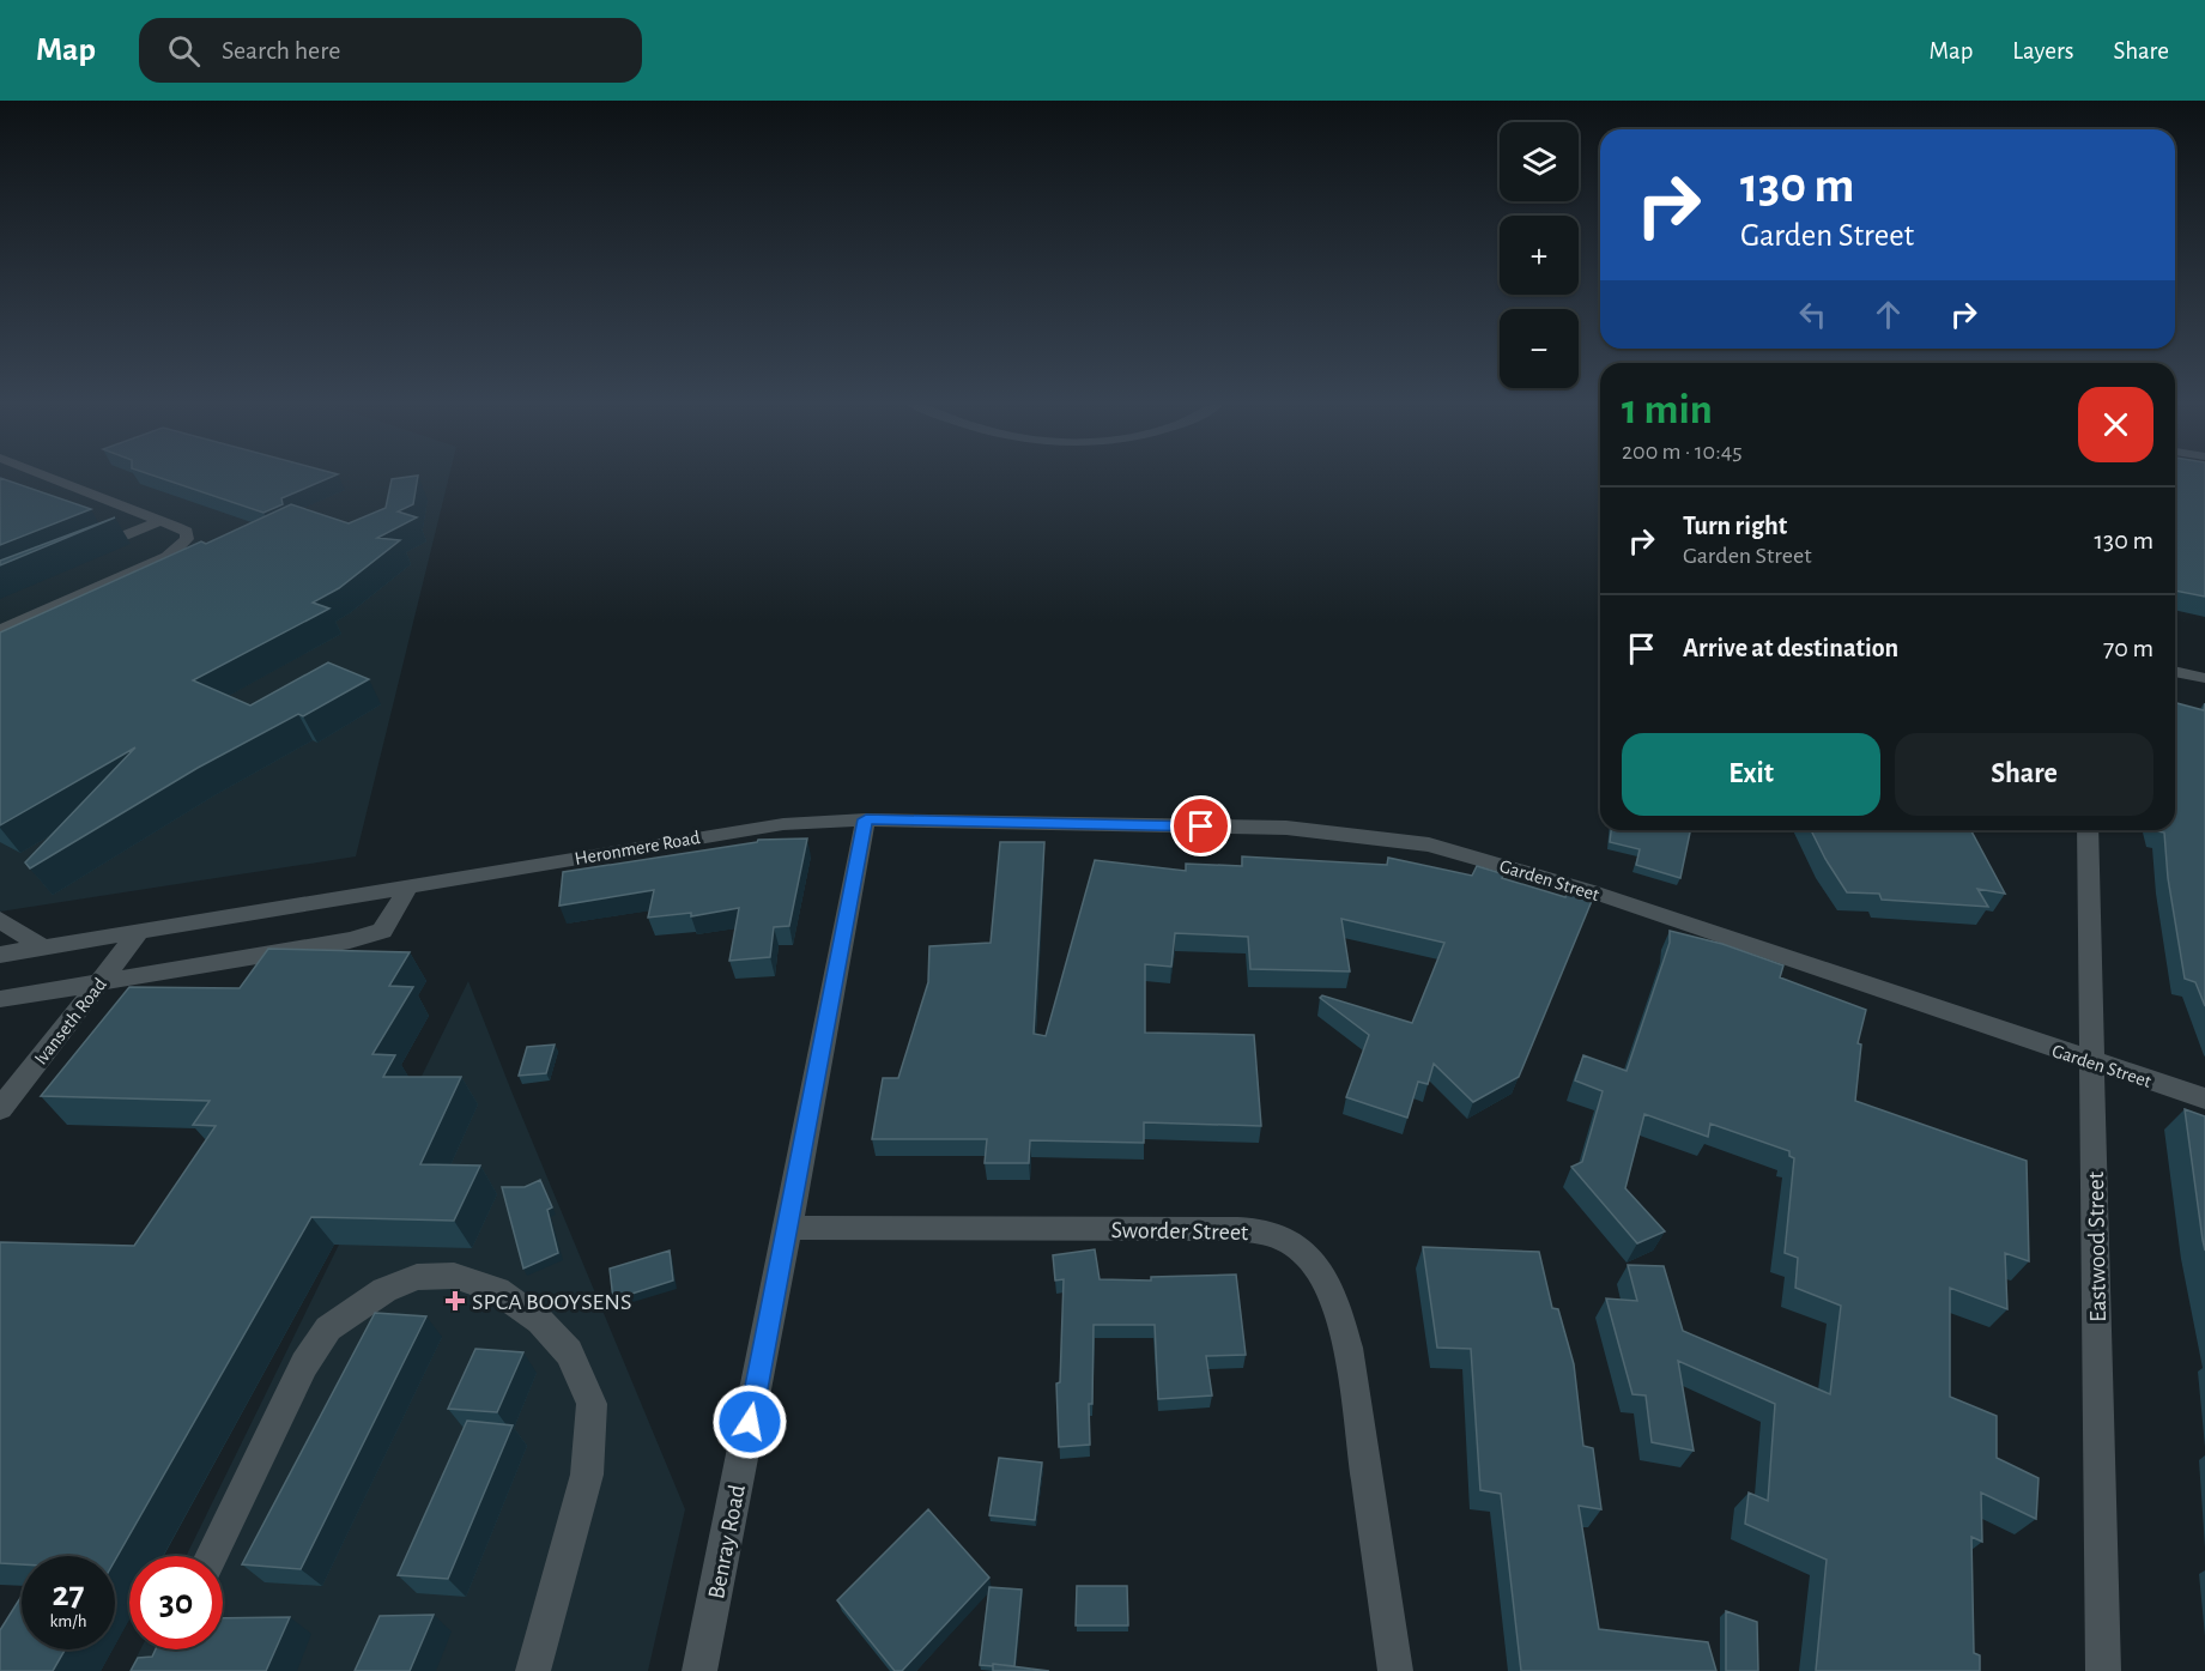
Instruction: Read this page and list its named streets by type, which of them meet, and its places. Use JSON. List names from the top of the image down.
{
  "streets": {
    "street": [
      "Heronmere Road",
      "Garden Street",
      "Ivanseth Road",
      "Sworder Street",
      "Eastwood Street",
      "Benray Road"
    ]
  },
  "crossings": [
    ["Heronmere Road", "Garden Street"],
    ["Heronmere Road", "Ivanseth Road"],
    ["Heronmere Road", "Benray Road"],
    ["Garden Street", "Eastwood Street"],
    ["Garden Street", "Benray Road"],
    ["Sworder Street", "Benray Road"]
  ],
  "places": {
    "health": ["SPCA BOOYSENS"]
  },
  "page": {
    "header": "Map",
    "search": "Search here",
    "nav": ["Map", "Layers", "Share"],
    "map_buttons": ["+", "−"],
    "turn": ["130 m", "Garden Street"],
    "heading": ["1 min", "200 m · 10:45"],
    "list": [
      {
        "name": "Turn right",
        "note": "Garden Street",
        "value": "130 m"
      },
      {
        "name": "Arrive at destination",
        "value": "70 m"
      }
    ],
    "buttons": ["Exit", "Share"],
    "speed": "27 km/h",
    "limit": "30"
  }
}
